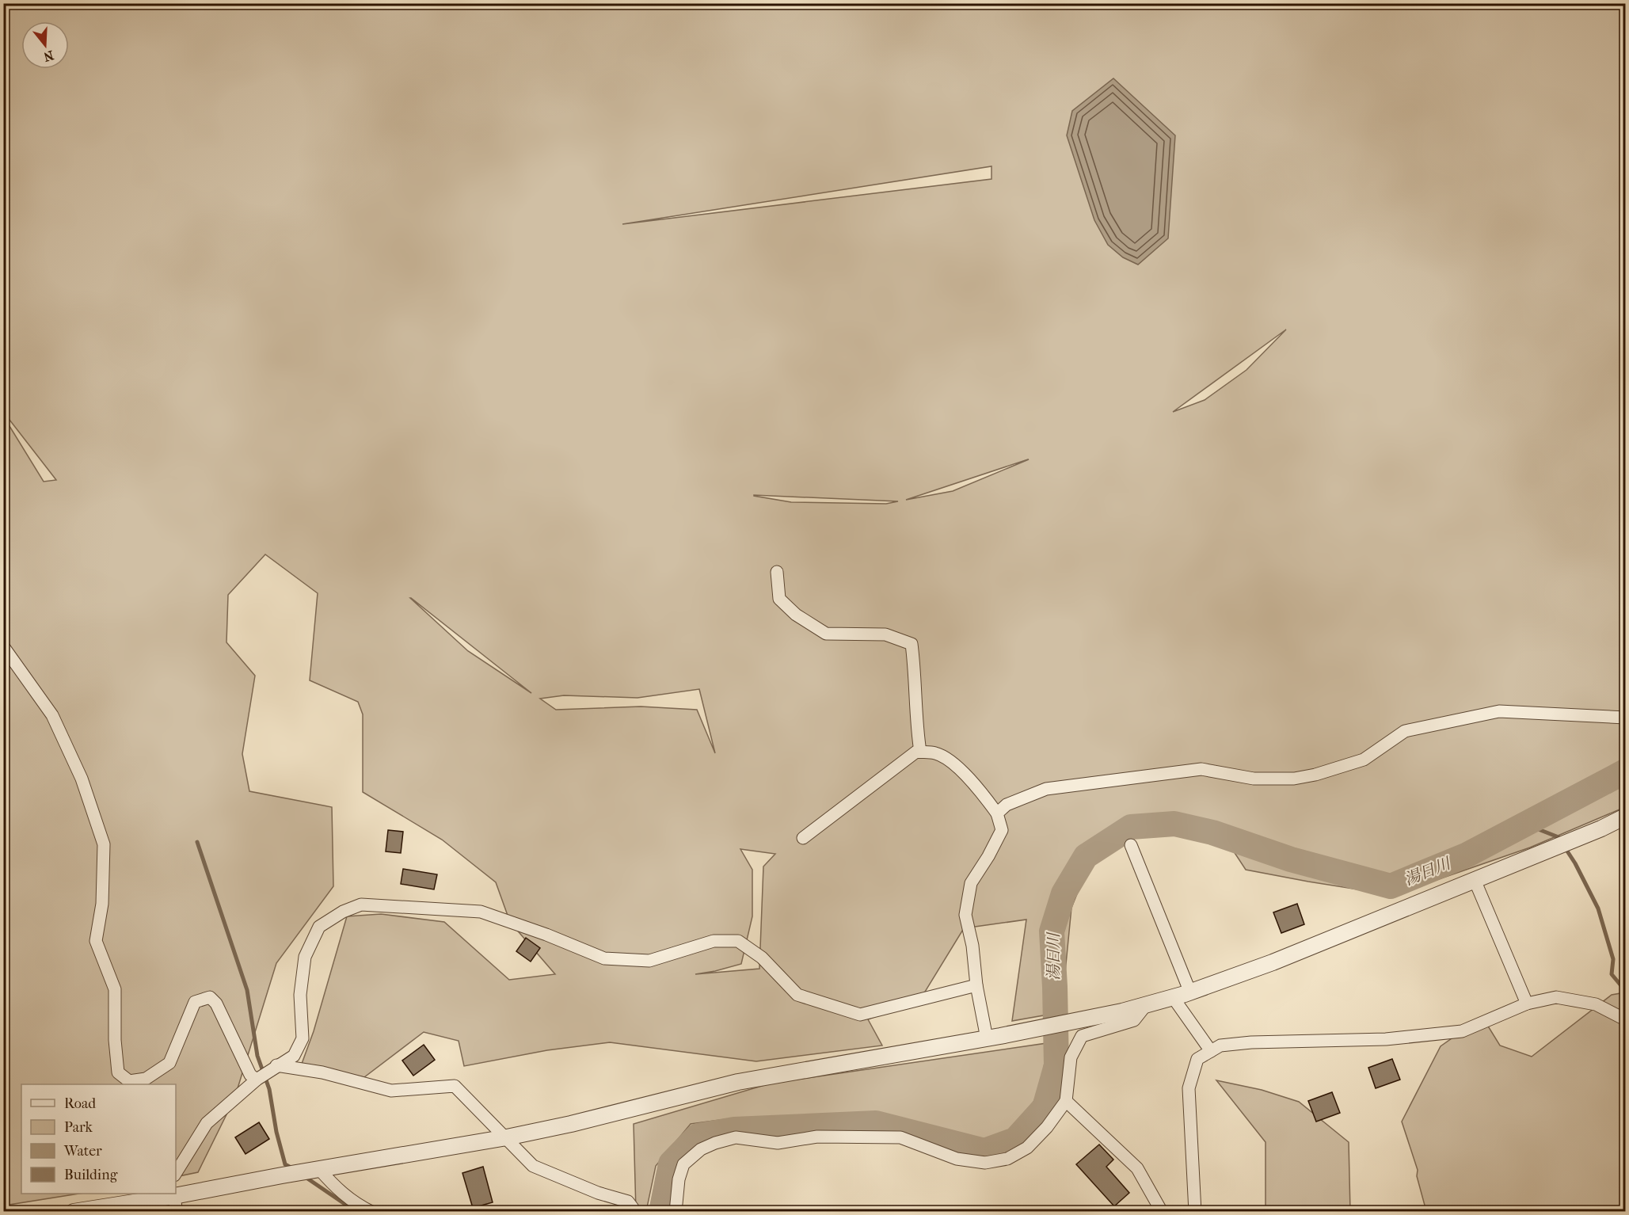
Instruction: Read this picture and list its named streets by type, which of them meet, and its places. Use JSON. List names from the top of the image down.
{
  "water": ["湯日川"],
  "legend": [
    "Road",
    "Park",
    "Water",
    "Building"
  ],
  "north": "bottom"
}
